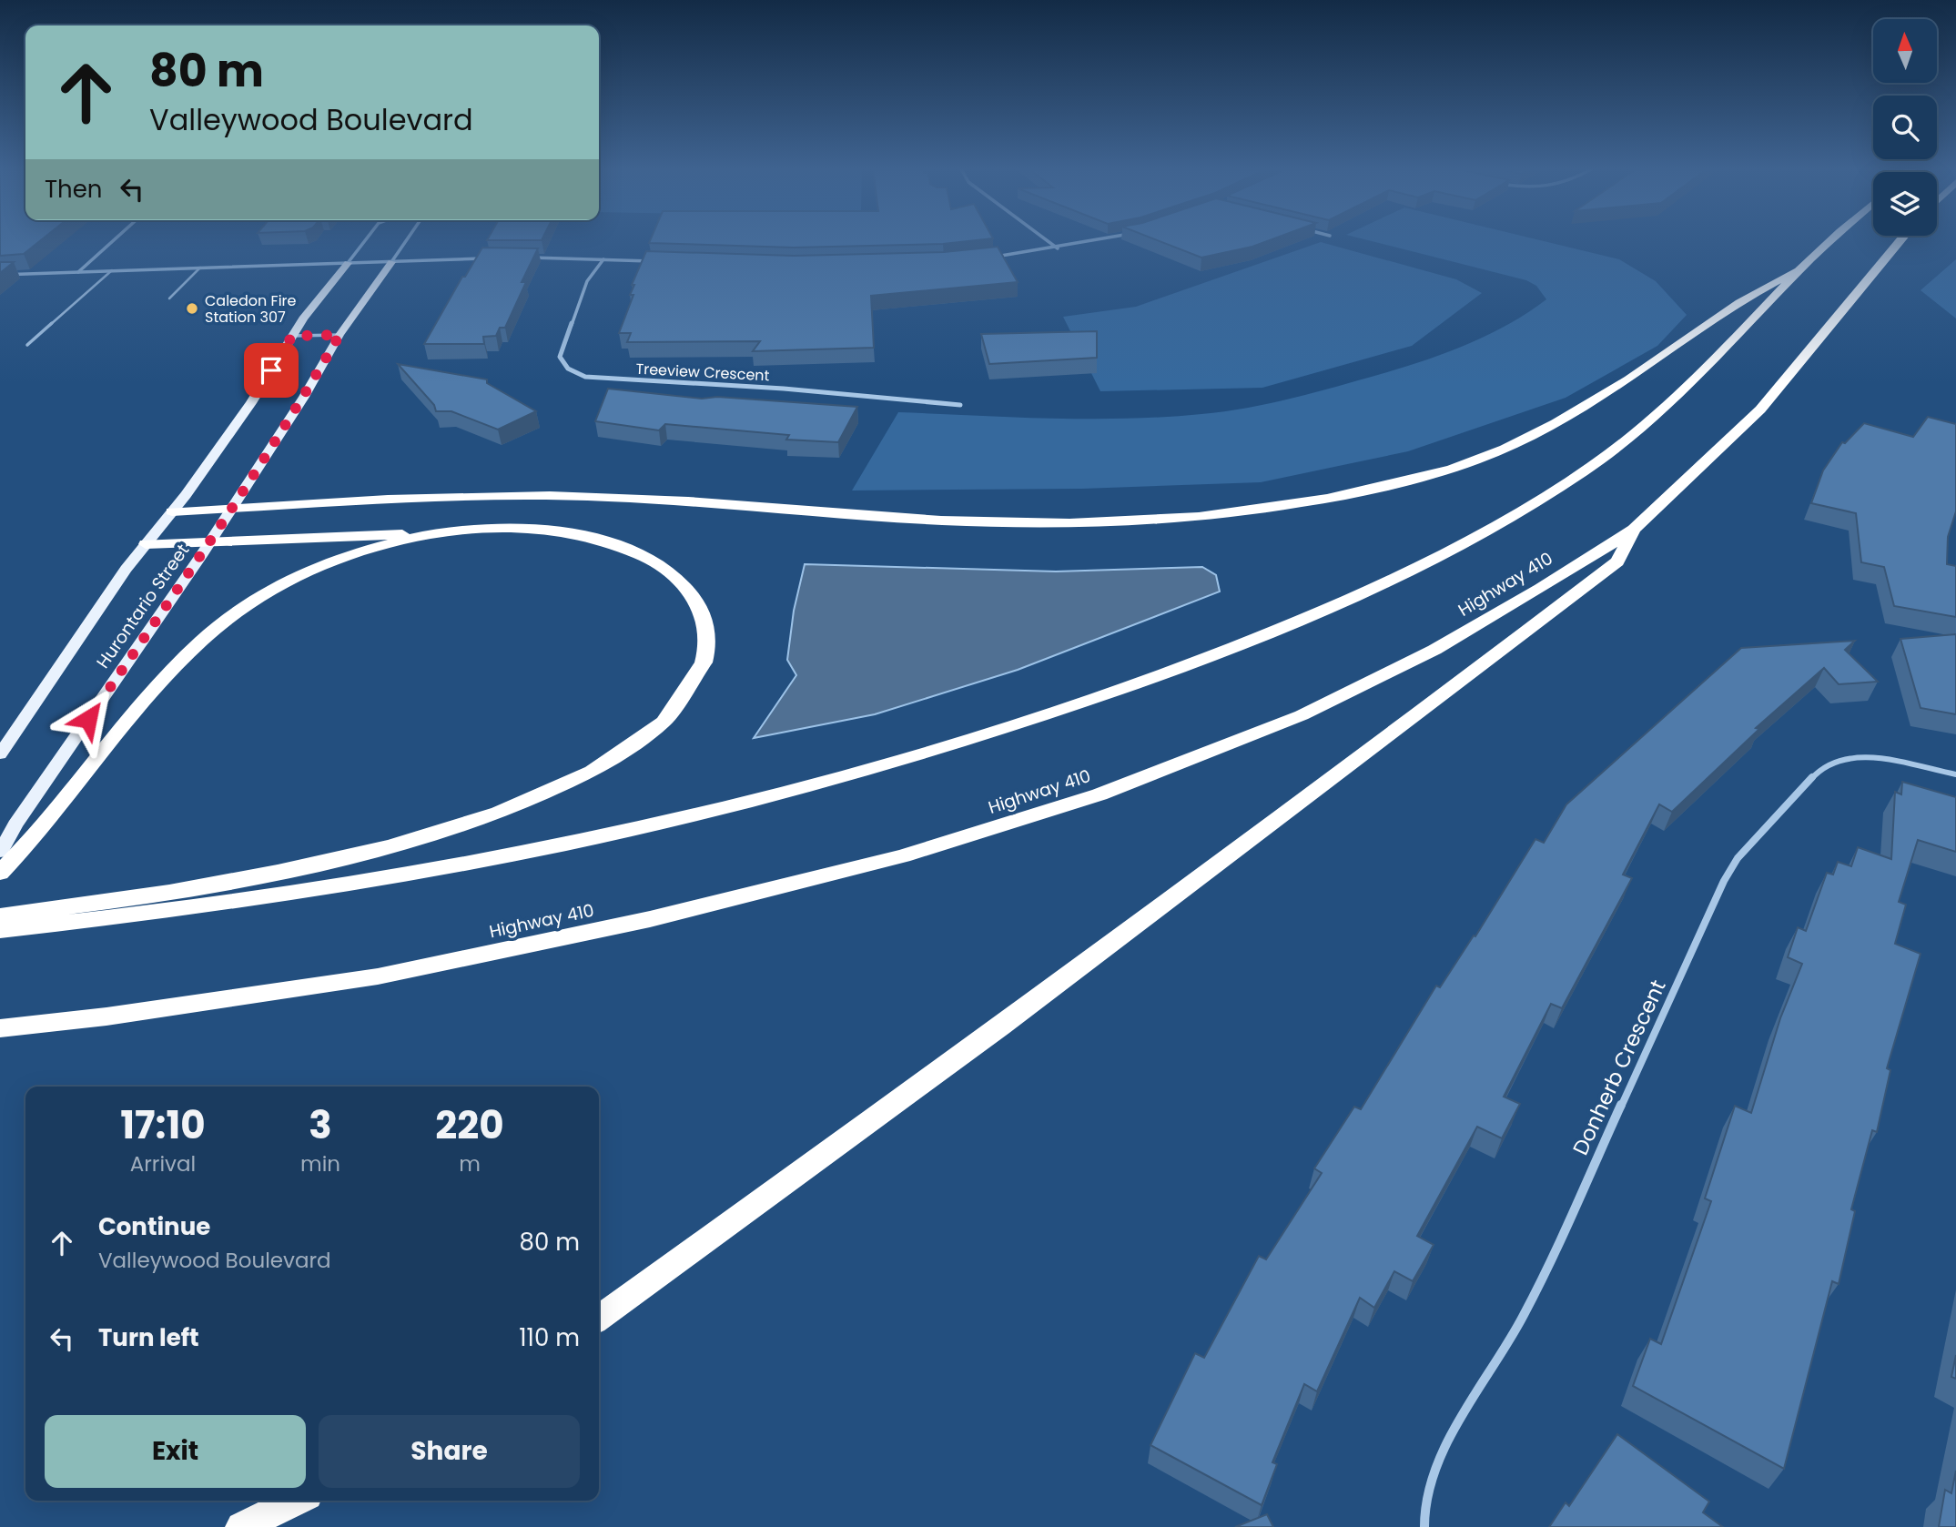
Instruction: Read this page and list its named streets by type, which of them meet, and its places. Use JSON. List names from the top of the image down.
{
  "streets": {
    "highway": ["Highway 410"],
    "main road": ["Hurontario Street"],
    "street": ["Treeview Crescent", "Donherb Crescent"]
  },
  "places": ["Caledon Fire Station 307"],
  "north": "top",
  "page": {
    "turn": ["80 m", "Valleywood Boulevard"],
    "then": "Then",
    "eta": [
      "17:10",
      "Arrival",
      "3",
      "min",
      "220",
      "m"
    ],
    "list": [
      {
        "name": "Continue",
        "note": "Valleywood Boulevard",
        "value": "80 m"
      },
      {
        "name": "Turn left",
        "value": "110 m"
      }
    ],
    "buttons": ["Exit", "Share"]
  }
}
